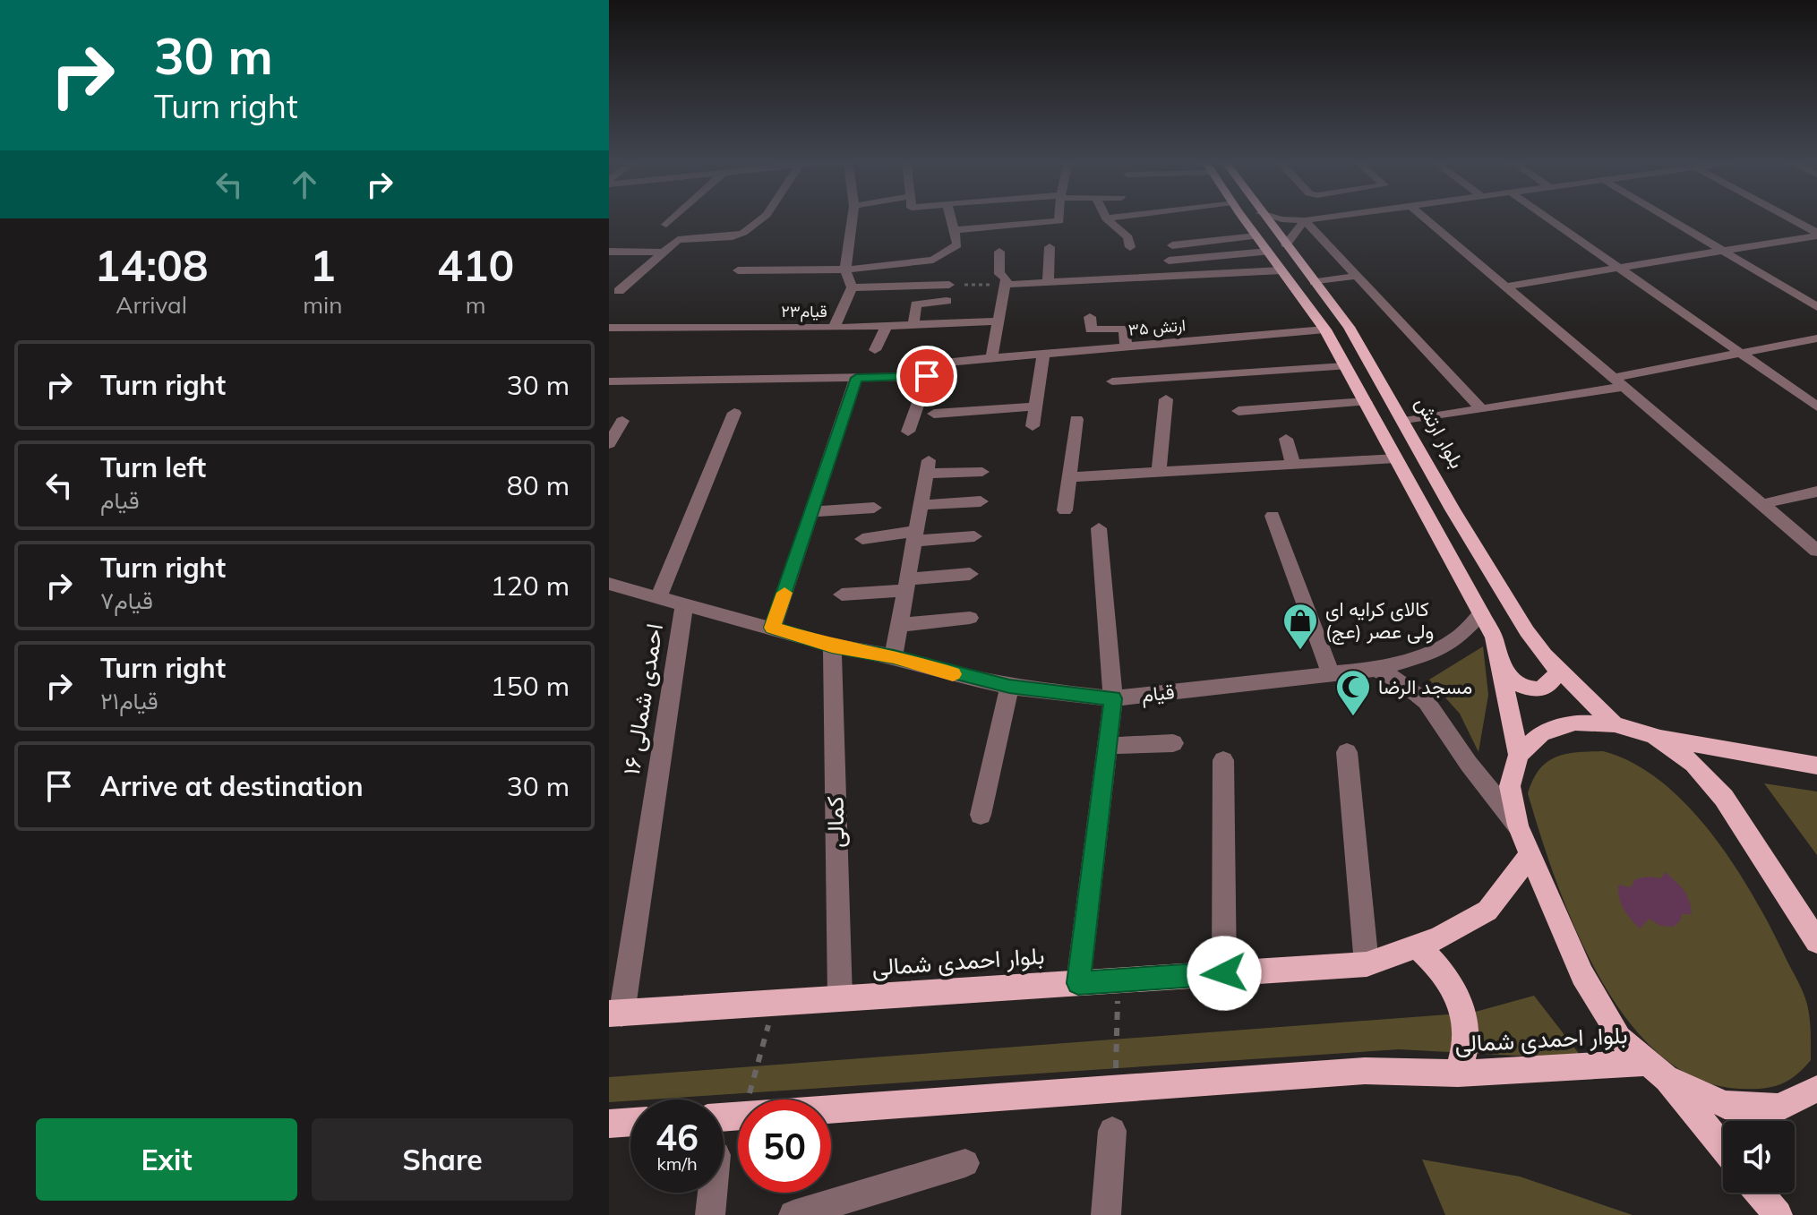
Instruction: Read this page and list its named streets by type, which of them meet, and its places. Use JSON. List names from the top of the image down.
{
  "streets": {
    "main road": ["بلوار ارتش", "بلوار احمدی شمالی"],
    "street": [
      "قیام۲۳",
      "ارتش ۳۵",
      "قیام",
      "احمدی شمالی ۱۶",
      "کمالی"
    ]
  },
  "crossings": [
    ["قیام", "احمدی شمالی ۱۶"],
    ["قیام", "کمالی"],
    ["احمدی شمالی ۱۶", "بلوار احمدی شمالی"],
    ["کمالی", "بلوار احمدی شمالی"]
  ],
  "places": {
    "shop": ["کالای کرایه ای ولی عصر (عج)"],
    "mosque": ["مسجد الرضا"]
  },
  "page": {
    "turn": ["30 m", "Turn right"],
    "eta": [
      "14:08",
      "Arrival",
      "1",
      "min",
      "410",
      "m"
    ],
    "list": [
      {
        "name": "Turn right",
        "value": "30 m"
      },
      {
        "name": "Turn left",
        "note": "قیام",
        "value": "80 m"
      },
      {
        "name": "Turn right",
        "note": "قیام۷",
        "value": "120 m"
      },
      {
        "name": "Turn right",
        "note": "قیام۲۱",
        "value": "150 m"
      },
      {
        "name": "Arrive at destination",
        "value": "30 m"
      }
    ],
    "speed": "46 km/h",
    "limit": "50",
    "buttons": ["Exit", "Share"]
  }
}
